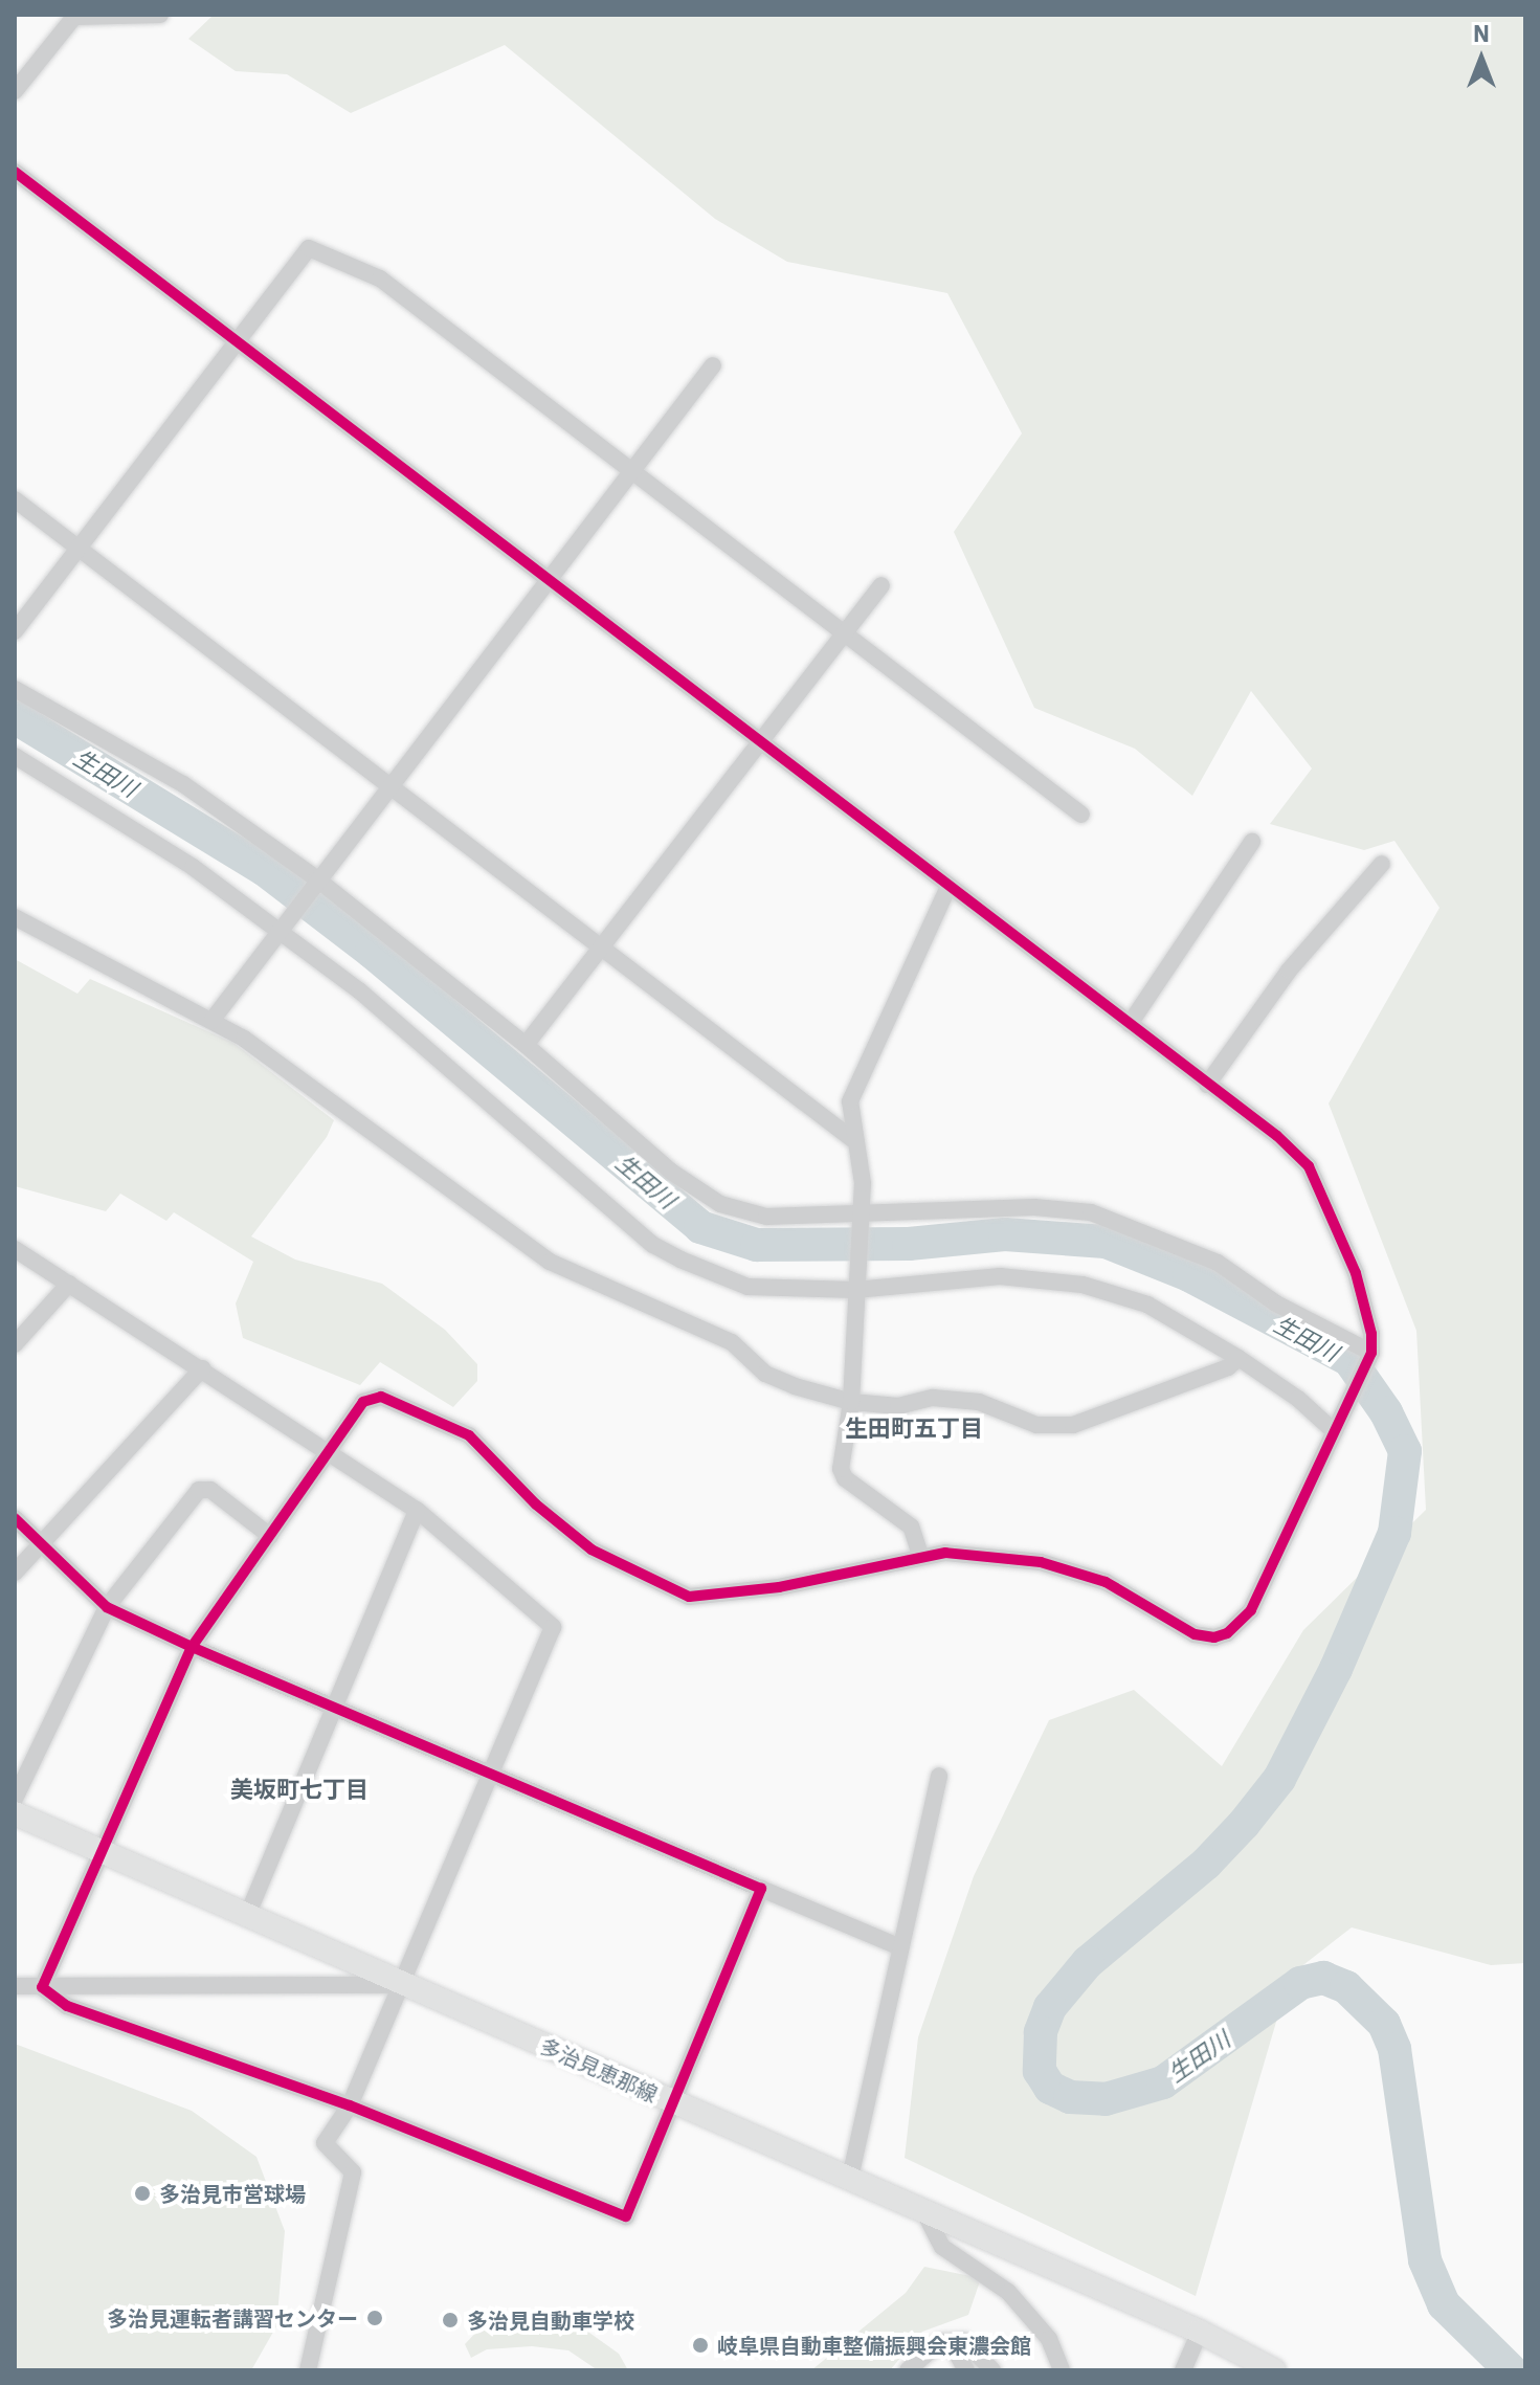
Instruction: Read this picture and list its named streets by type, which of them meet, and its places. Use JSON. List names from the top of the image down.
{
  "streets": {
    "main road": ["多治見恵那線"]
  },
  "districts": ["生田町五丁目", "美坂町七丁目"],
  "water": ["生田川"],
  "places": [
    "多治見市営球場",
    "多治見運転者講習センター",
    "多治見自動車学校",
    "岐阜県自動車整備振興会東濃会館"
  ],
  "north": "top"
}
